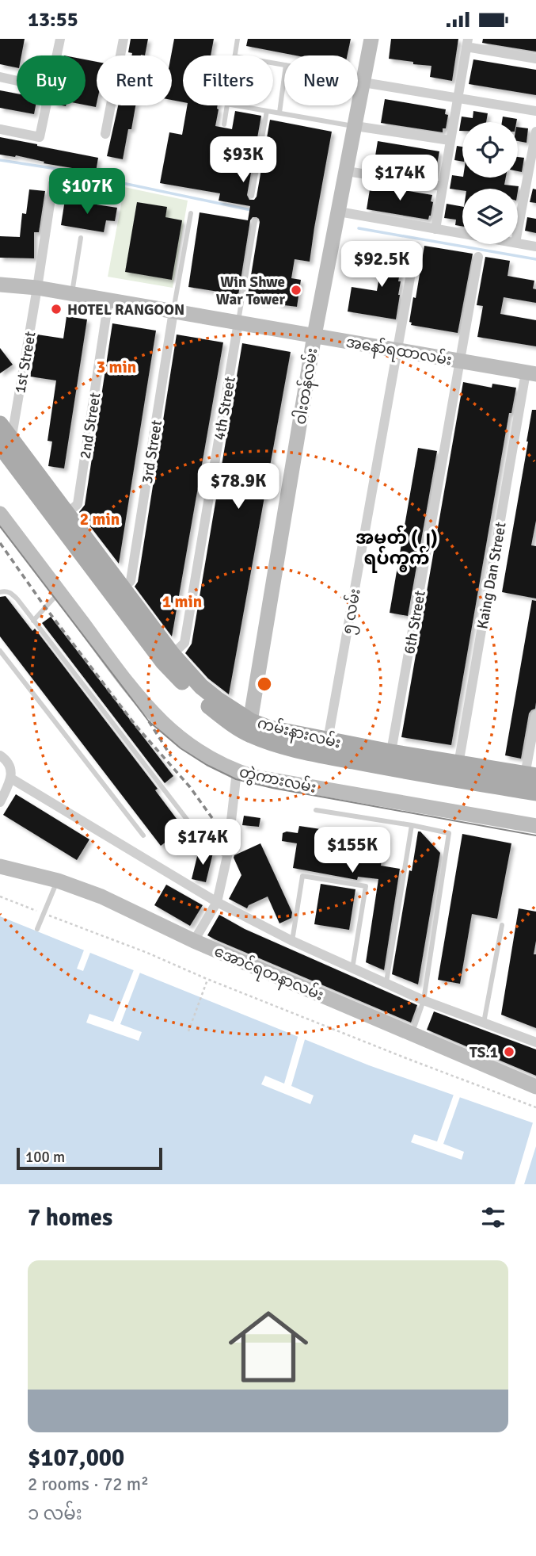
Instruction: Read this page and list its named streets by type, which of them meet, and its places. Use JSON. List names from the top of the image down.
{
  "streets": {
    "main road": [
      "အနော်ရထာလမ်း",
      "ဝါးတန်လမ်း",
      "ကမ်းနားလမ်း",
      "တွဲကားလမ်း",
      "အောင်ရတနာလမ်း"
    ],
    "street": [
      "1st Street",
      "4th Street",
      "2nd Street",
      "3rd Street",
      "Kaing Dan Street",
      "၅ လမ်း",
      "6th Street"
    ]
  },
  "crossings": [
    ["အနော်ရထာလမ်း", "1st Street"],
    ["အနော်ရထာလမ်း", "ဝါးတန်လမ်း"],
    ["အနော်ရထာလမ်း", "4th Street"],
    ["အနော်ရထာလမ်း", "2nd Street"],
    ["အနော်ရထာလမ်း", "3rd Street"],
    ["အနော်ရထာလမ်း", "Kaing Dan Street"],
    ["အနော်ရထာလမ်း", "၅ လမ်း"],
    ["အနော်ရထာလမ်း", "6th Street"],
    ["1st Street", "ကမ်းနားလမ်း"],
    ["ဝါးတန်လမ်း", "ကမ်းနားလမ်း"],
    ["4th Street", "ကမ်းနားလမ်း"],
    ["2nd Street", "ကမ်းနားလမ်း"],
    ["3rd Street", "ကမ်းနားလမ်း"],
    ["Kaing Dan Street", "ကမ်းနားလမ်း"],
    ["၅ လမ်း", "ကမ်းနားလမ်း"],
    ["6th Street", "ကမ်းနားလမ်း"]
  ],
  "districts": ["အမှတ် (၂) ရပ်ကွက်"],
  "places": ["Win Shwe War Tower", "HOTEL RANGOON", "TS.1"],
  "scale_bar": "100 m",
  "page": {
    "status": "13:55",
    "chip": [
      "Buy",
      "Rent",
      "Filters",
      "New"
    ],
    "price": [
      "$93K",
      "$174K",
      "$107K",
      "$92.5K",
      "$78.9K",
      "$174K",
      "$155K"
    ],
    "scale": "100 m",
    "heading": "7 homes",
    "list": [
      {
        "name": "$107,000",
        "note": "2 rooms · 72 m² · ၁ လမ်း"
      }
    ]
  },
  "rings": ["3 min", "2 min", "1 min"]
}
